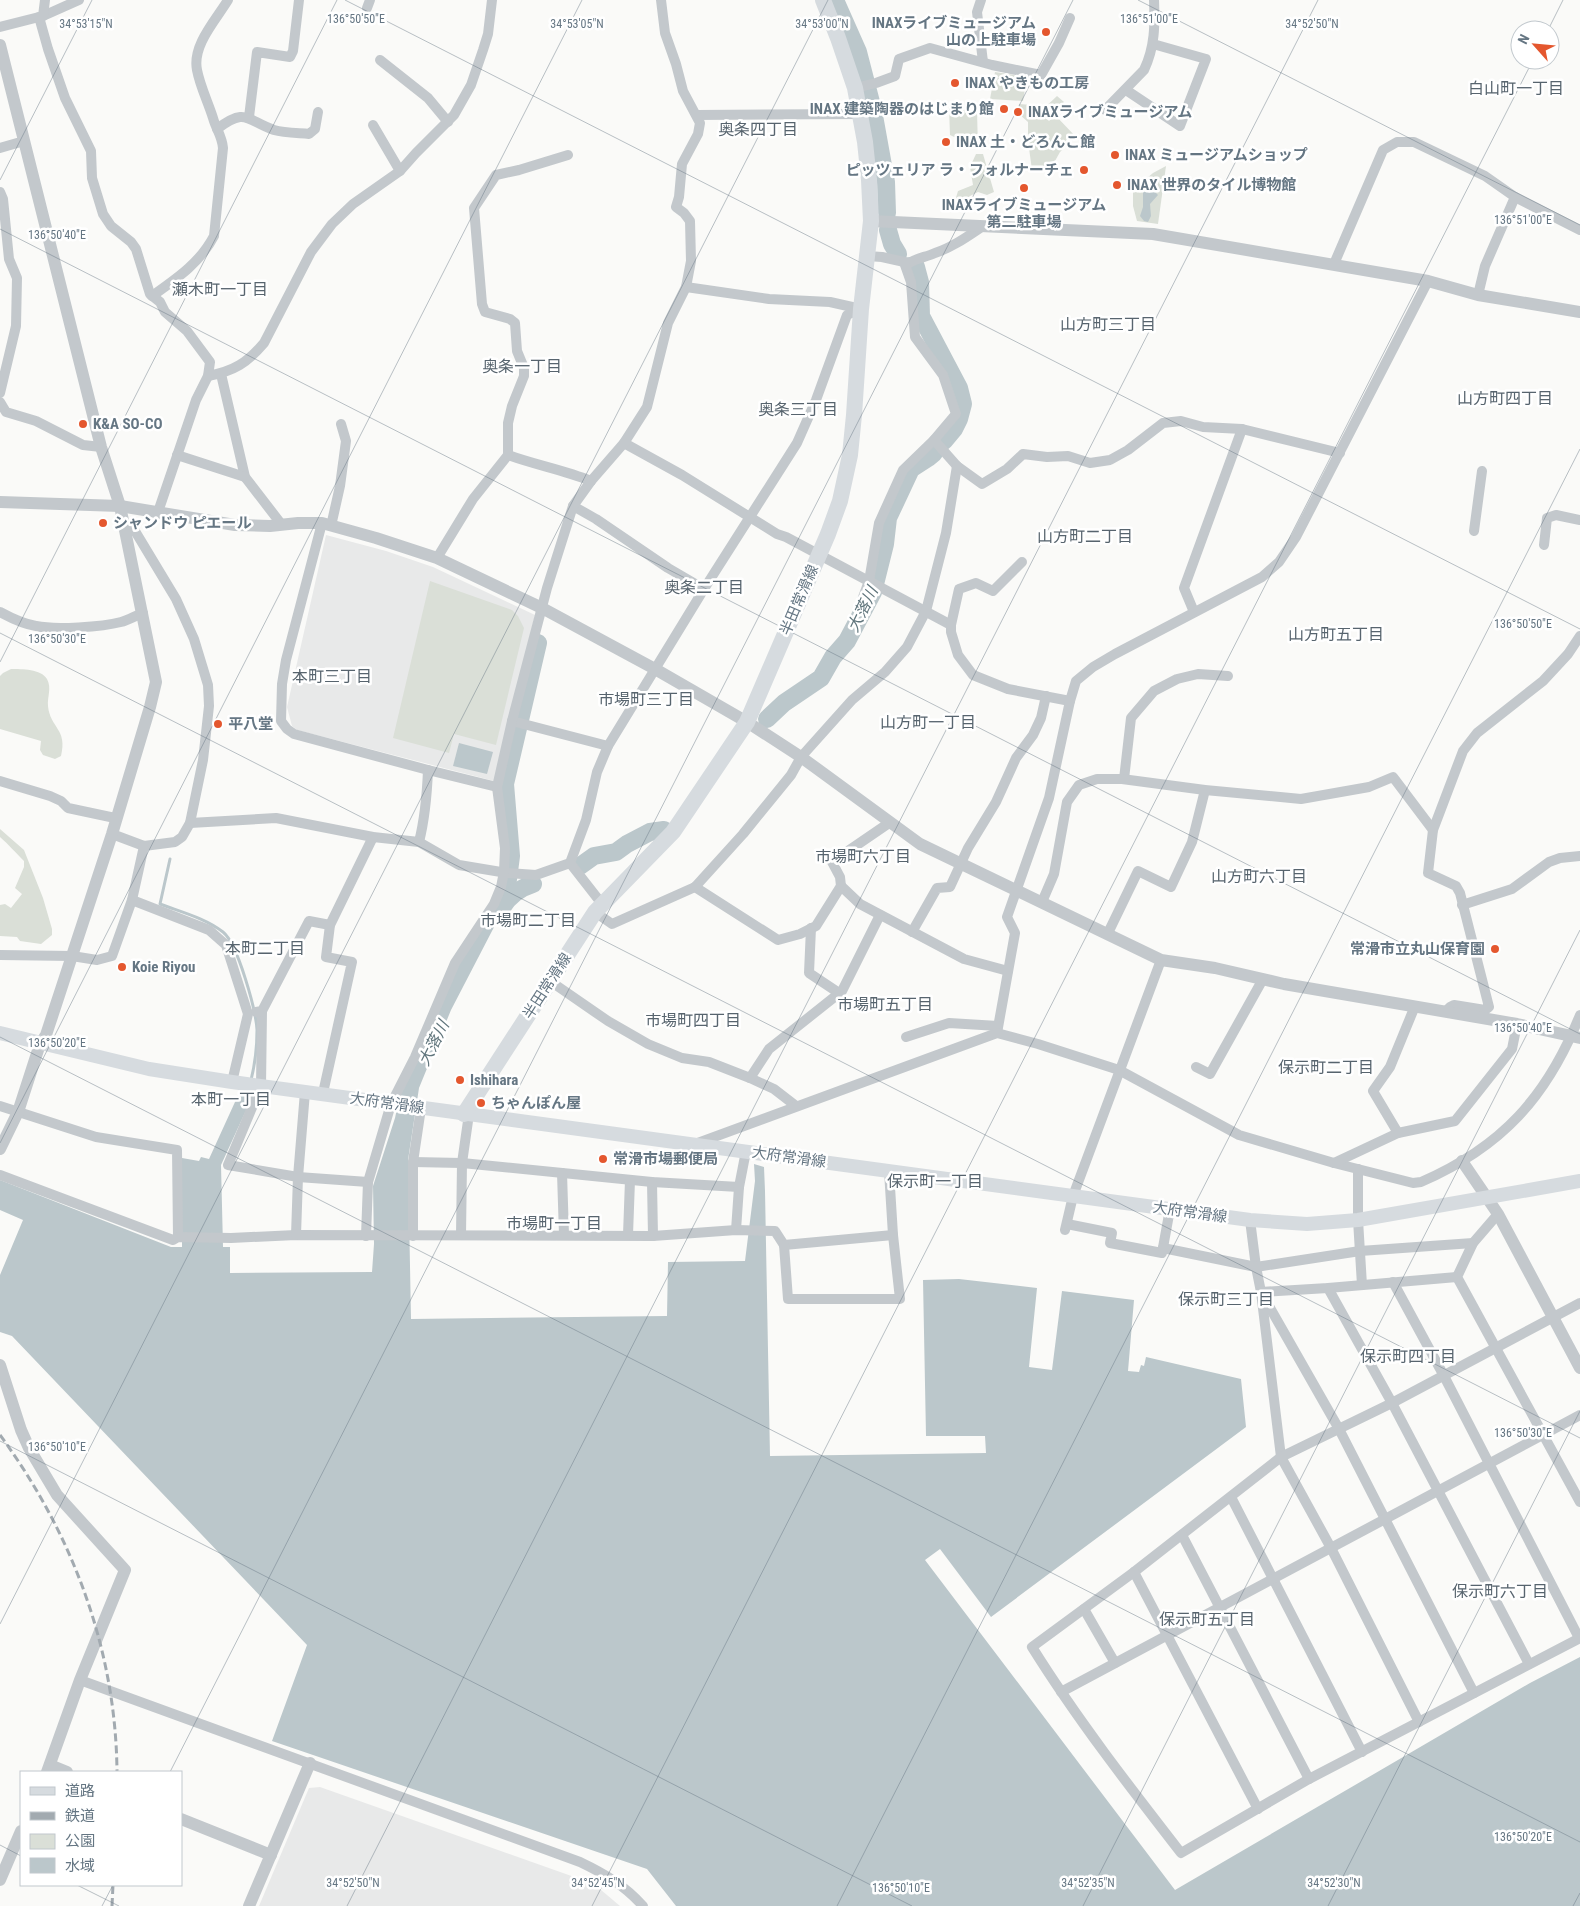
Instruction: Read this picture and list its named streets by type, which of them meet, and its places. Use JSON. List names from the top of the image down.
{
  "streets": {
    "main road": ["半田常滑線", "大府常滑線"]
  },
  "crossings": [
    ["半田常滑線", "大府常滑線"]
  ],
  "districts": [
    "白山町一丁目",
    "奥条四丁目",
    "瀬木町一丁目",
    "山方町三丁目",
    "奥条一丁目",
    "山方町四丁目",
    "奥条三丁目",
    "山方町二丁目",
    "奥条二丁目",
    "山方町五丁目",
    "本町三丁目",
    "市場町三丁目",
    "山方町一丁目",
    "市場町六丁目",
    "山方町六丁目",
    "市場町二丁目",
    "本町二丁目",
    "市場町五丁目",
    "市場町四丁目",
    "保示町二丁目",
    "本町一丁目",
    "保示町一丁目",
    "市場町一丁目",
    "保示町三丁目",
    "保示町四丁目",
    "保示町六丁目",
    "保示町五丁目"
  ],
  "water": ["大落川"],
  "places": [
    "INAXライブミュージアム 山の上駐車場",
    "INAX やきもの工房",
    "INAX 建築陶器のはじまり館",
    "INAXライブミュージアム",
    "INAX 土・どろんこ館",
    "INAX ミュージアムショップ",
    "ピッツェリア ラ・フォルナーチェ",
    "INAX 世界のタイル博物館",
    "INAXライブミュージアム 第二駐車場",
    "K&A SO-CO",
    "シャンドウ ピエール",
    "平八堂",
    "常滑市立丸山保育園",
    "Koie Riyou",
    "Ishihara",
    "ちゃんぽん屋",
    "常滑市場郵便局"
  ],
  "legend": [
    "道路",
    "鉄道",
    "公園",
    "水域"
  ],
  "north": "top left",
  "coordinates": [
    "136°50'50\"E",
    "136°51'00\"E",
    "34°53'15\"N",
    "34°53'05\"N",
    "34°53'00\"N",
    "34°52'50\"N",
    "136°50'40\"E",
    "136°50'30\"E",
    "136°50'20\"E",
    "136°50'10\"E",
    "34°52'45\"N",
    "34°52'35\"N",
    "34°52'30\"N"
  ]
}
